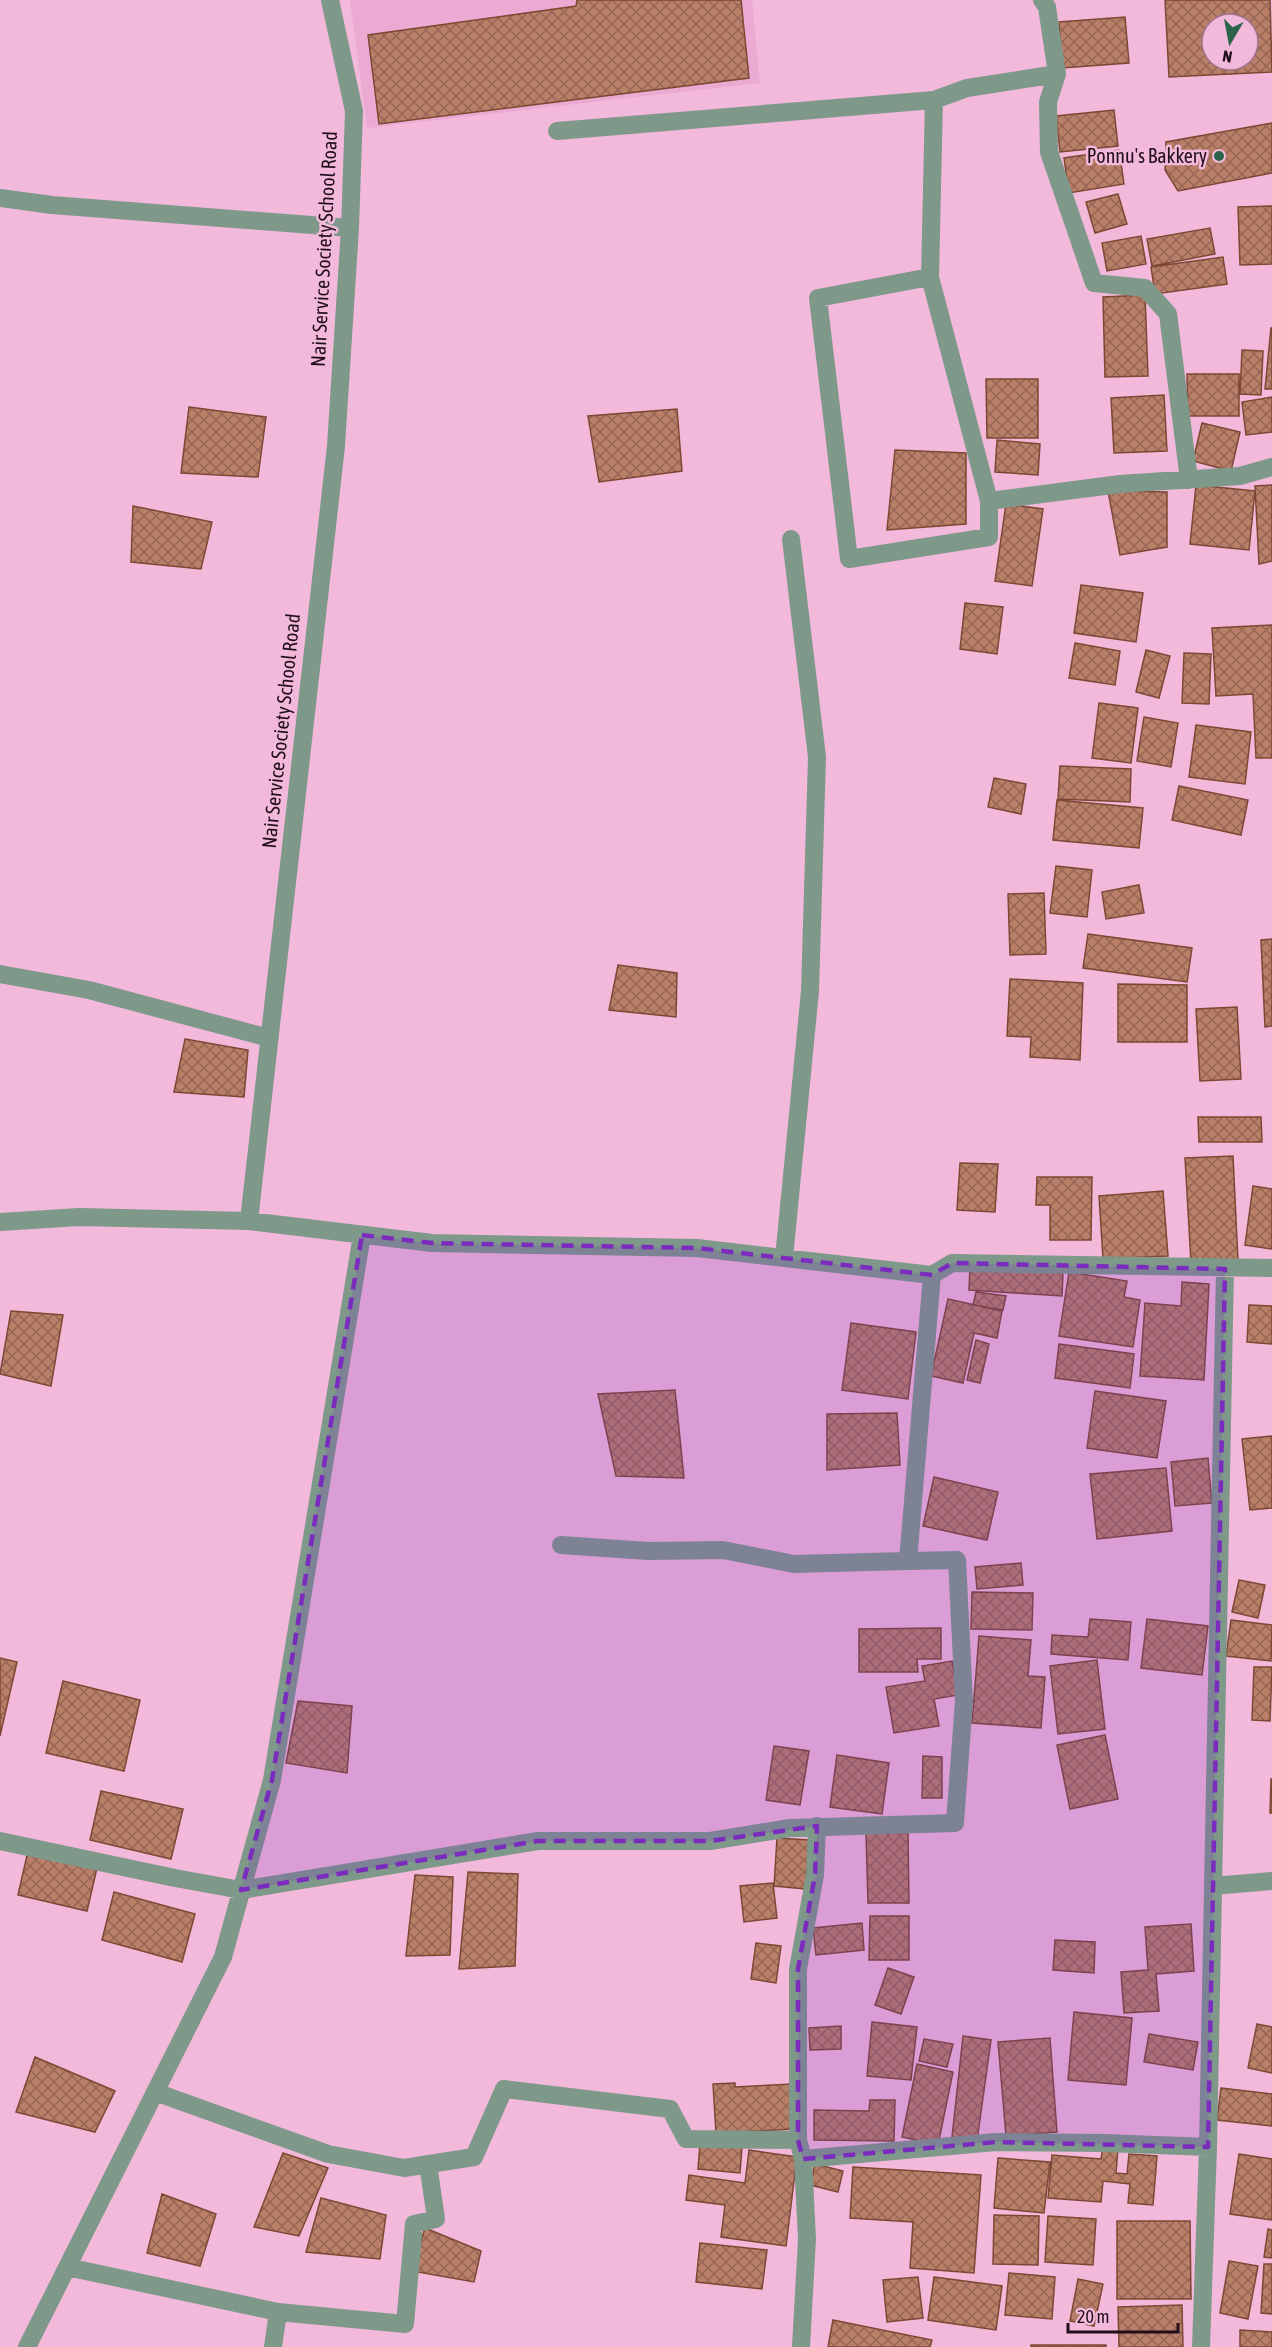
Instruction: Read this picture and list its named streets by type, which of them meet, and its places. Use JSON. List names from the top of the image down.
{
  "streets": {
    "street": ["Nair Service Society School Road"]
  },
  "places": ["Ponnu's Bakkery"],
  "scale_bar": "20 m",
  "north": "bottom"
}
